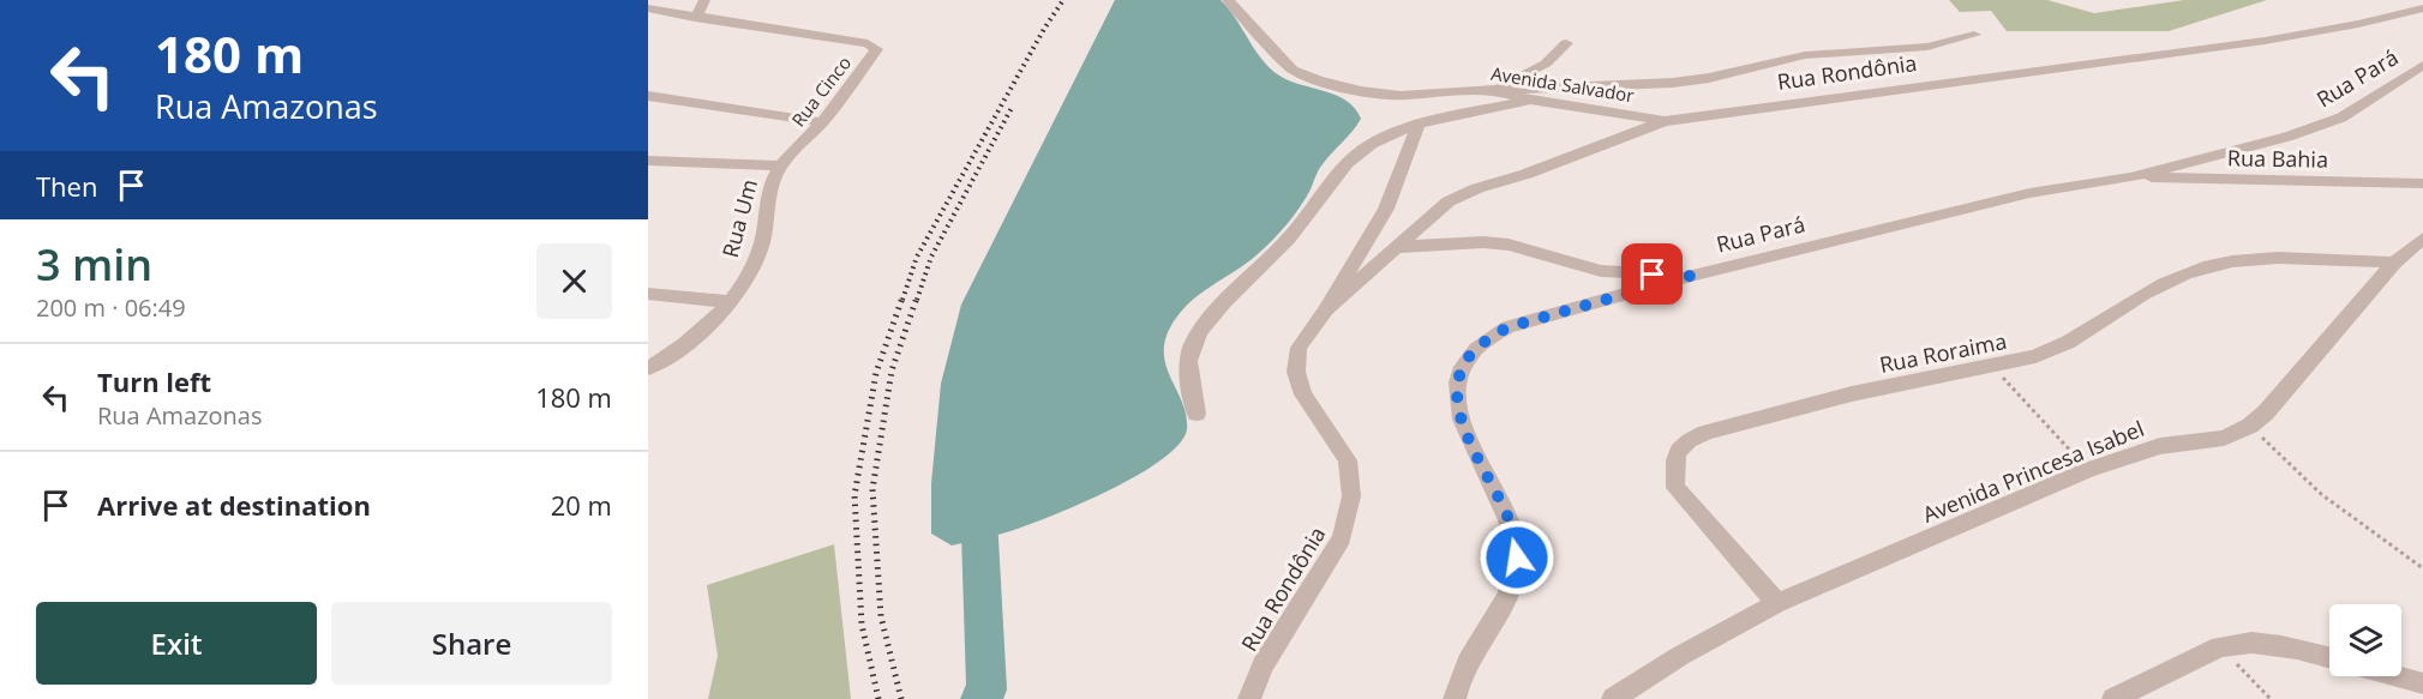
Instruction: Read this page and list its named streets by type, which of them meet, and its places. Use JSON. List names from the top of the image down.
{
  "streets": {
    "street": [
      "Rua Rondônia",
      "Rua Pará",
      "Avenida Salvador",
      "Rua Cinco",
      "Rua Bahia",
      "Rua Um",
      "Rua Roraima",
      "Avenida Princesa Isabel"
    ]
  },
  "crossings": [
    ["Rua Rondônia", "Avenida Salvador"],
    ["Rua Pará", "Rua Bahia"],
    ["Rua Cinco", "Rua Um"],
    ["Rua Roraima", "Avenida Princesa Isabel"]
  ],
  "page": {
    "turn": ["180 m", "Rua Amazonas"],
    "then": "Then",
    "heading": ["3 min", "200 m · 06:49"],
    "list": [
      {
        "name": "Turn left",
        "note": "Rua Amazonas",
        "value": "180 m"
      },
      {
        "name": "Arrive at destination",
        "value": "20 m"
      }
    ],
    "buttons": ["Exit", "Share"]
  }
}
